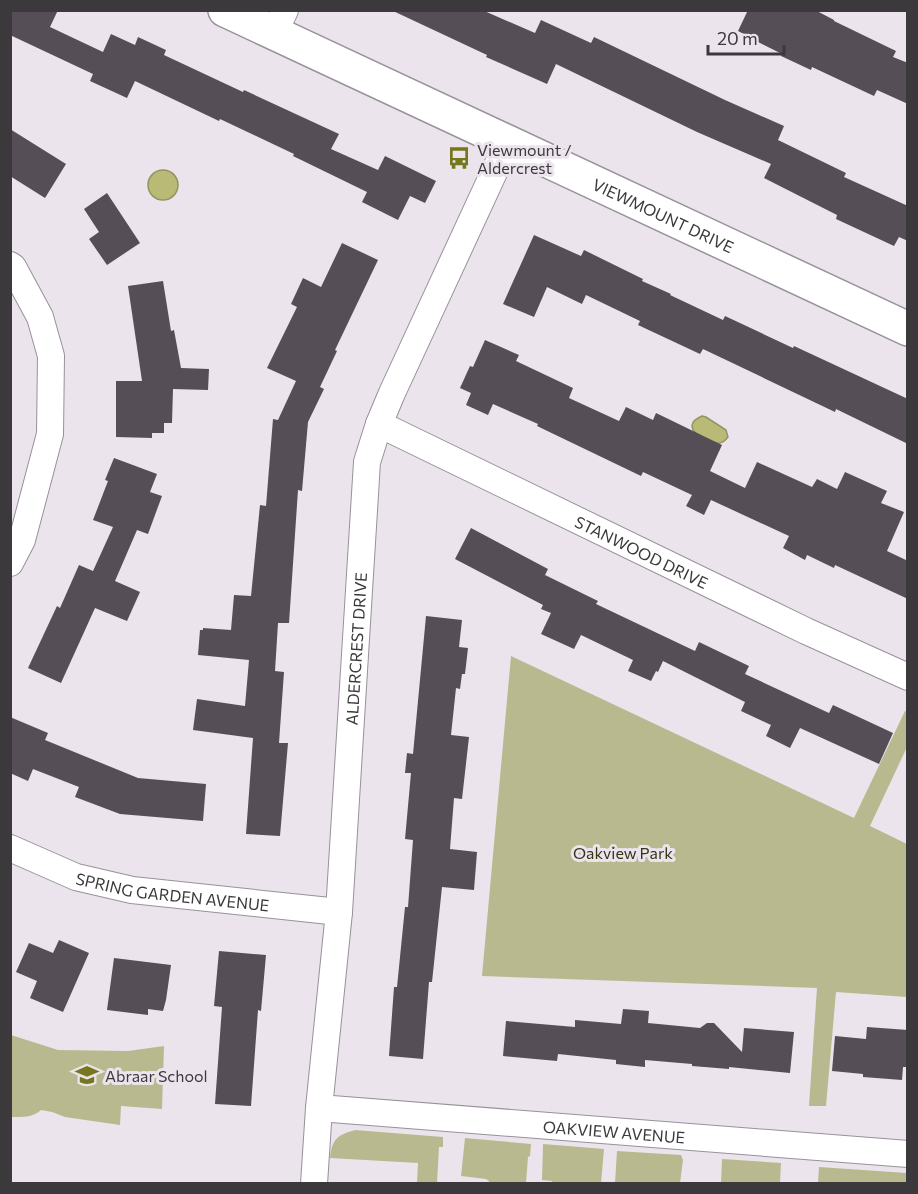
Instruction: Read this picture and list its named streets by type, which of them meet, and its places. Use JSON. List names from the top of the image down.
{
  "streets": {
    "street": [
      "VIEWMOUNT DRIVE",
      "STANWOOD DRIVE",
      "ALDERCREST DRIVE",
      "SPRING GARDEN AVENUE",
      "OAKVIEW AVENUE"
    ]
  },
  "crossings": [
    ["VIEWMOUNT DRIVE", "ALDERCREST DRIVE"],
    ["STANWOOD DRIVE", "ALDERCREST DRIVE"],
    ["ALDERCREST DRIVE", "SPRING GARDEN AVENUE"],
    ["ALDERCREST DRIVE", "OAKVIEW AVENUE"]
  ],
  "parks": ["Oakview Park"],
  "places": {
    "bus stop": ["Viewmount / Aldercrest"],
    "school or university": ["Abraar School"]
  },
  "scale_bar": "20 m"
}
